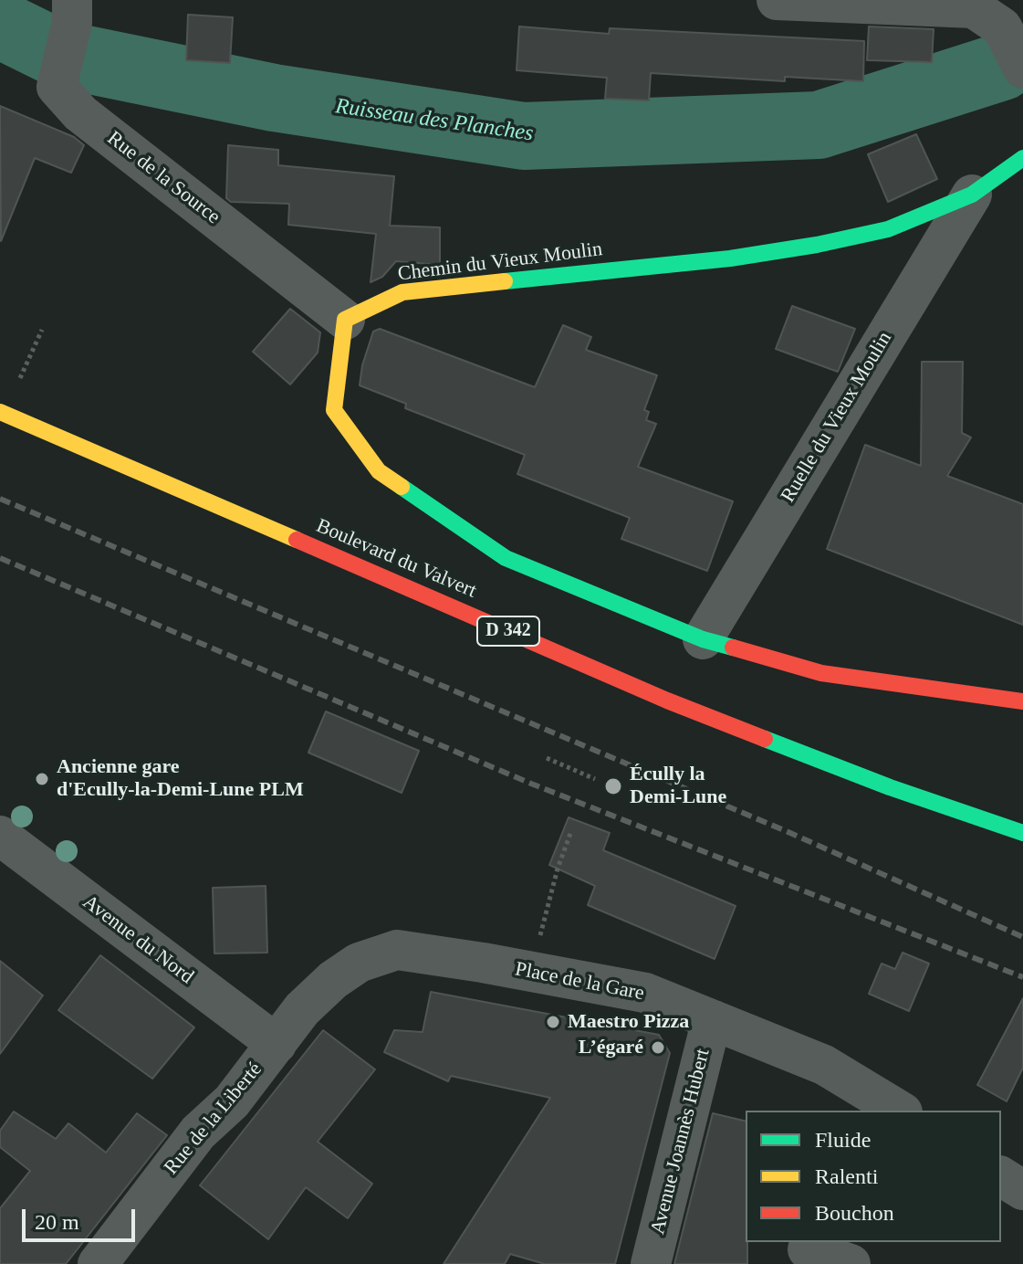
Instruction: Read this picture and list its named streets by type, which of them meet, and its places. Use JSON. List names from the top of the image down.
{
  "streets": {
    "street": [
      "Rue de la Source",
      "Chemin du Vieux Moulin",
      "Ruelle du Vieux Moulin",
      "Boulevard du Valvert",
      "D 342",
      "Avenue du Nord",
      "Place de la Gare",
      "Rue de la Liberté",
      "Avenue Joannès Hubert"
    ]
  },
  "crossings": [
    ["Rue de la Source", "Chemin du Vieux Moulin"],
    ["Chemin du Vieux Moulin", "Ruelle du Vieux Moulin"],
    ["Avenue du Nord", "Place de la Gare"],
    ["Avenue du Nord", "Rue de la Liberté"],
    ["Place de la Gare", "Rue de la Liberté"],
    ["Place de la Gare", "Avenue Joannès Hubert"]
  ],
  "water": ["Ruisseau des Planches"],
  "places": [
    "Ancienne gare d'Ecully-la-Demi-Lune PLM",
    "Écully la Demi-Lune",
    "Maestro Pizza",
    "L’égaré"
  ],
  "legend": ["Fluide", "Ralenti", "Bouchon"],
  "scale_bar": "20 m"
}
